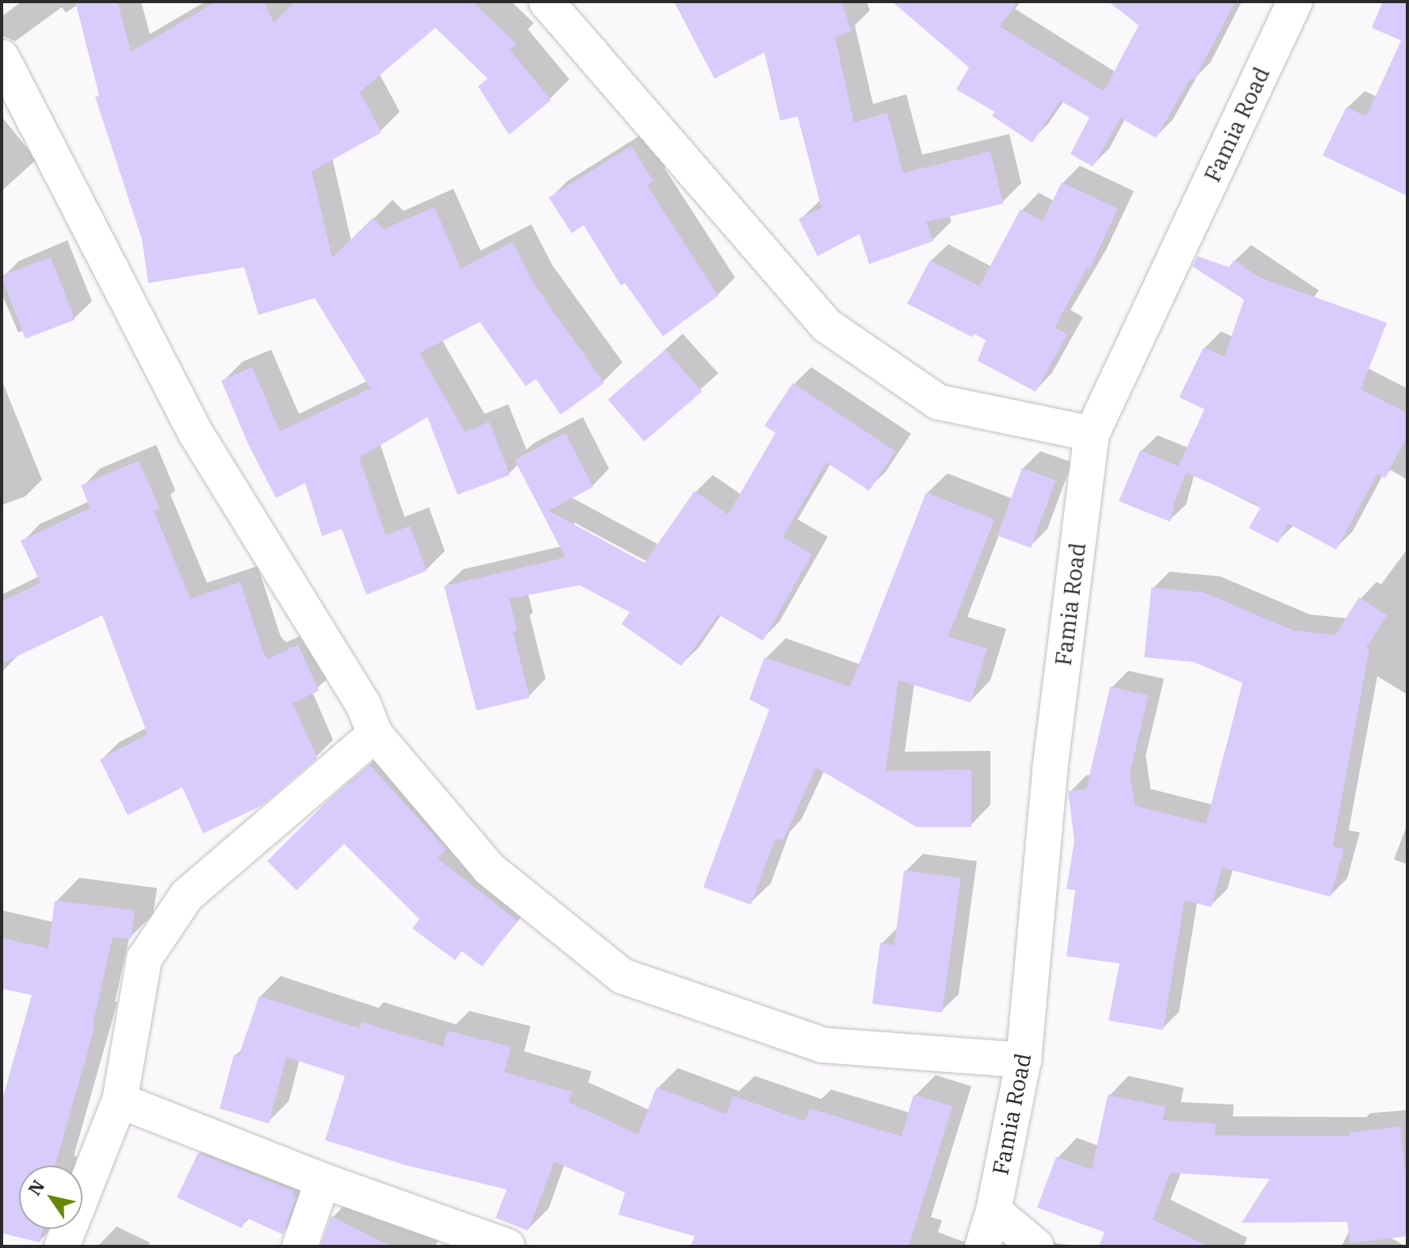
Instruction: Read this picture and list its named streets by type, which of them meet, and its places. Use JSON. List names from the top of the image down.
{
  "streets": {
    "street": ["Famia Road"]
  },
  "north": "top left"
}
